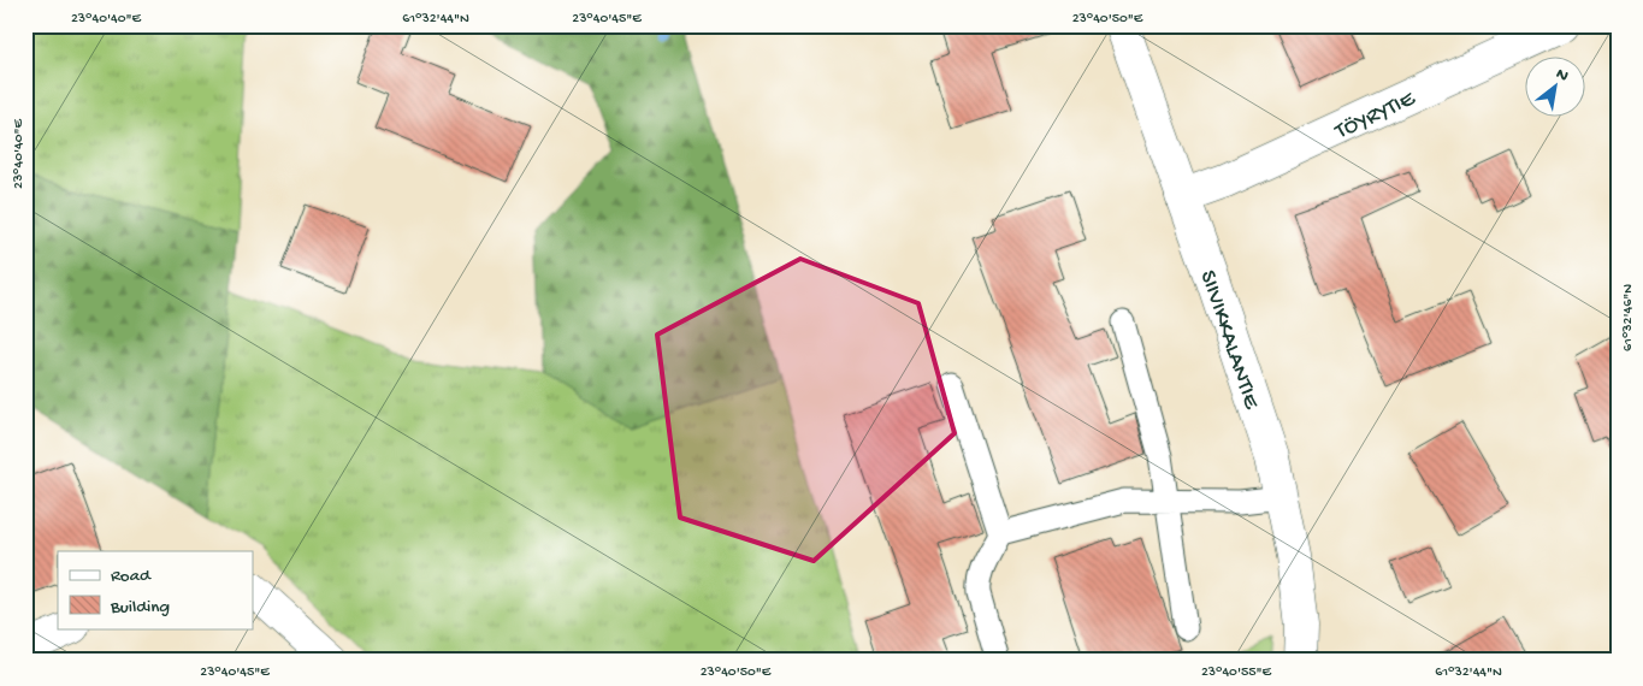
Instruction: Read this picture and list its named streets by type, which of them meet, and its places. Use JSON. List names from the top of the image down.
{
  "streets": {
    "main road": ["TÖYRYTIE", "SIIVIKKALANTIE"]
  },
  "crossings": [
    ["TÖYRYTIE", "SIIVIKKALANTIE"]
  ],
  "legend": ["Road", "Building"],
  "north": "top right",
  "coordinates": [
    "23°40'40\"E",
    "61°32'44\"N",
    "23°40'45\"E",
    "23°40'50\"E",
    "61°32'46\"N",
    "23°40'55\"E"
  ]
}
